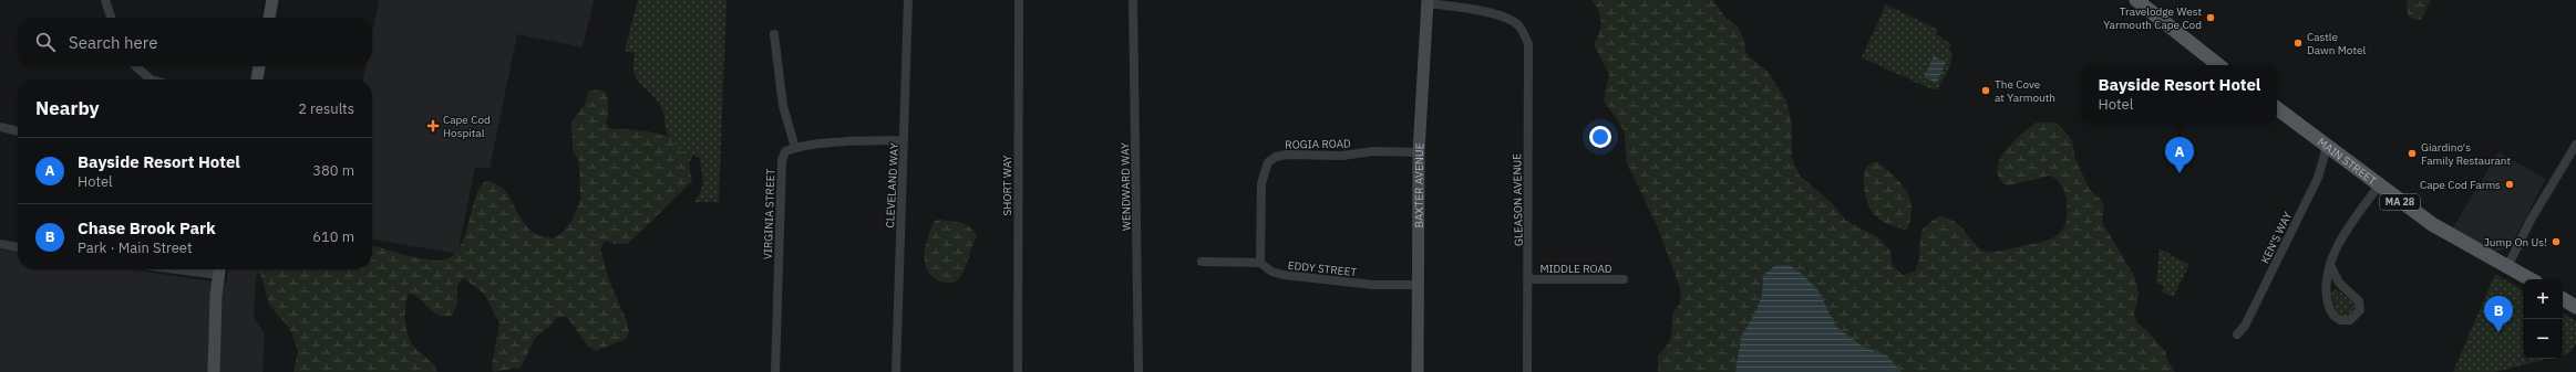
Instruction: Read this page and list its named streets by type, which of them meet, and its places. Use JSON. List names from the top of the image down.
{
  "streets": {
    "main road": ["MAIN STREET", "MA 28"],
    "street": [
      "ROGIA ROAD",
      "CLEVELAND WAY",
      "SHORT WAY",
      "BAXTER AVENUE",
      "WENDWARD WAY",
      "GLEASON AVENUE",
      "VIRGINIA STREET",
      "KEN'S WAY",
      "EDDY STREET",
      "MIDDLE ROAD"
    ]
  },
  "crossings": [
    ["ROGIA ROAD", "BAXTER AVENUE"],
    ["ROGIA ROAD", "EDDY STREET"],
    ["MAIN STREET", "KEN'S WAY"],
    ["BAXTER AVENUE", "GLEASON AVENUE"],
    ["BAXTER AVENUE", "EDDY STREET"],
    ["GLEASON AVENUE", "MIDDLE ROAD"]
  ],
  "places": {
    "other": [
      "Travelodge West Yarmouth Cape Cod",
      "Castle Dawn Motel",
      "The Cove at Yarmouth",
      "Giardino's Family Restaurant",
      "Cape Cod Farms",
      "Jump On Us!"
    ],
    "health": ["Cape Cod Hospital"]
  },
  "page": {
    "search": "Search here",
    "popup": ["Bayside Resort Hotel", "Hotel"],
    "heading": ["Nearby", "2 results"],
    "pins": ["A", "B"],
    "list": [
      {
        "mark": "A",
        "name": "Bayside Resort Hotel",
        "note": "Hotel",
        "value": "380 m"
      },
      {
        "mark": "B",
        "name": "Chase Brook Park",
        "note": "Park · Main Street",
        "value": "610 m"
      }
    ],
    "map_buttons": ["+", "−"]
  }
}
